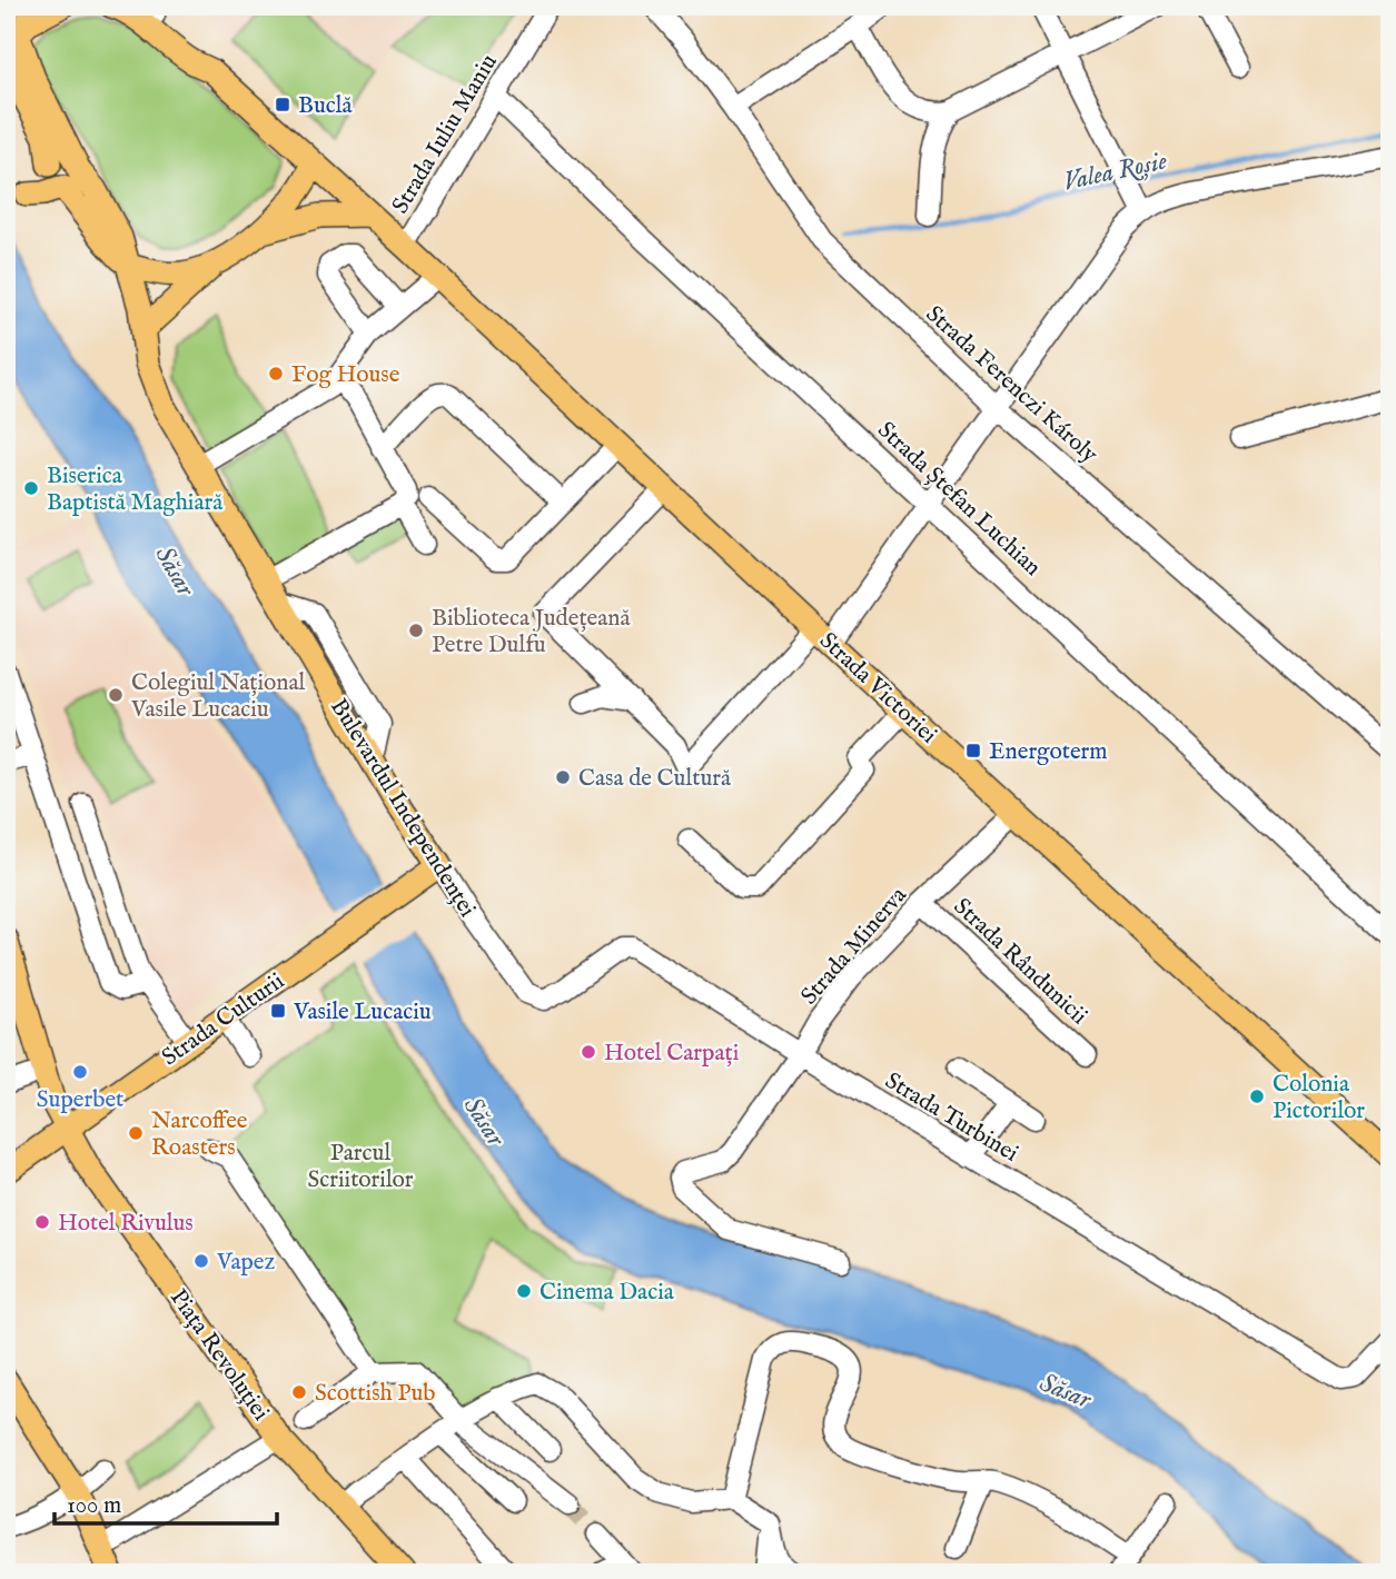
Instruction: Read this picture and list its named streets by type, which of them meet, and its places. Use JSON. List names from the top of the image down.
{
  "streets": {
    "main road": [
      "Strada Victoriei",
      "Bulevardul Independenței",
      "Strada Culturii",
      "Piața Revoluției"
    ],
    "street": [
      "Strada Iuliu Maniu",
      "Strada Ferenczi Károly",
      "Strada Ștefan Luchian",
      "Strada Minerva",
      "Strada Rândunicii",
      "Strada Turbinei"
    ]
  },
  "crossings": [
    ["Strada Iuliu Maniu", "Strada Ștefan Luchian"],
    ["Strada Iuliu Maniu", "Strada Victoriei"],
    ["Strada Victoriei", "Strada Minerva"],
    ["Bulevardul Independenței", "Strada Culturii"],
    ["Bulevardul Independenței", "Strada Turbinei"],
    ["Strada Minerva", "Strada Rândunicii"],
    ["Strada Minerva", "Strada Turbinei"],
    ["Strada Culturii", "Piața Revoluției"]
  ],
  "water": ["Valea Roșie", "Săsar"],
  "parks": ["Parcul Scriitorilor"],
  "places": {
    "transit": ["Buclă", "Energoterm", "Vasile Lucaciu"],
    "other": [
      "Fog House",
      "Biserica Baptistă Maghiară",
      "Biblioteca Județeană Petre Dulfu",
      "Colegiul Național Vasile Lucaciu",
      "Casa de Cultură",
      "Hotel Carpați",
      "Superbet",
      "Colonia Pictorilor",
      "Narcoffee Roasters",
      "Hotel Rivulus",
      "Vapez",
      "Cinema Dacia",
      "Scottish Pub"
    ]
  },
  "scale_bar": "100 m"
}
